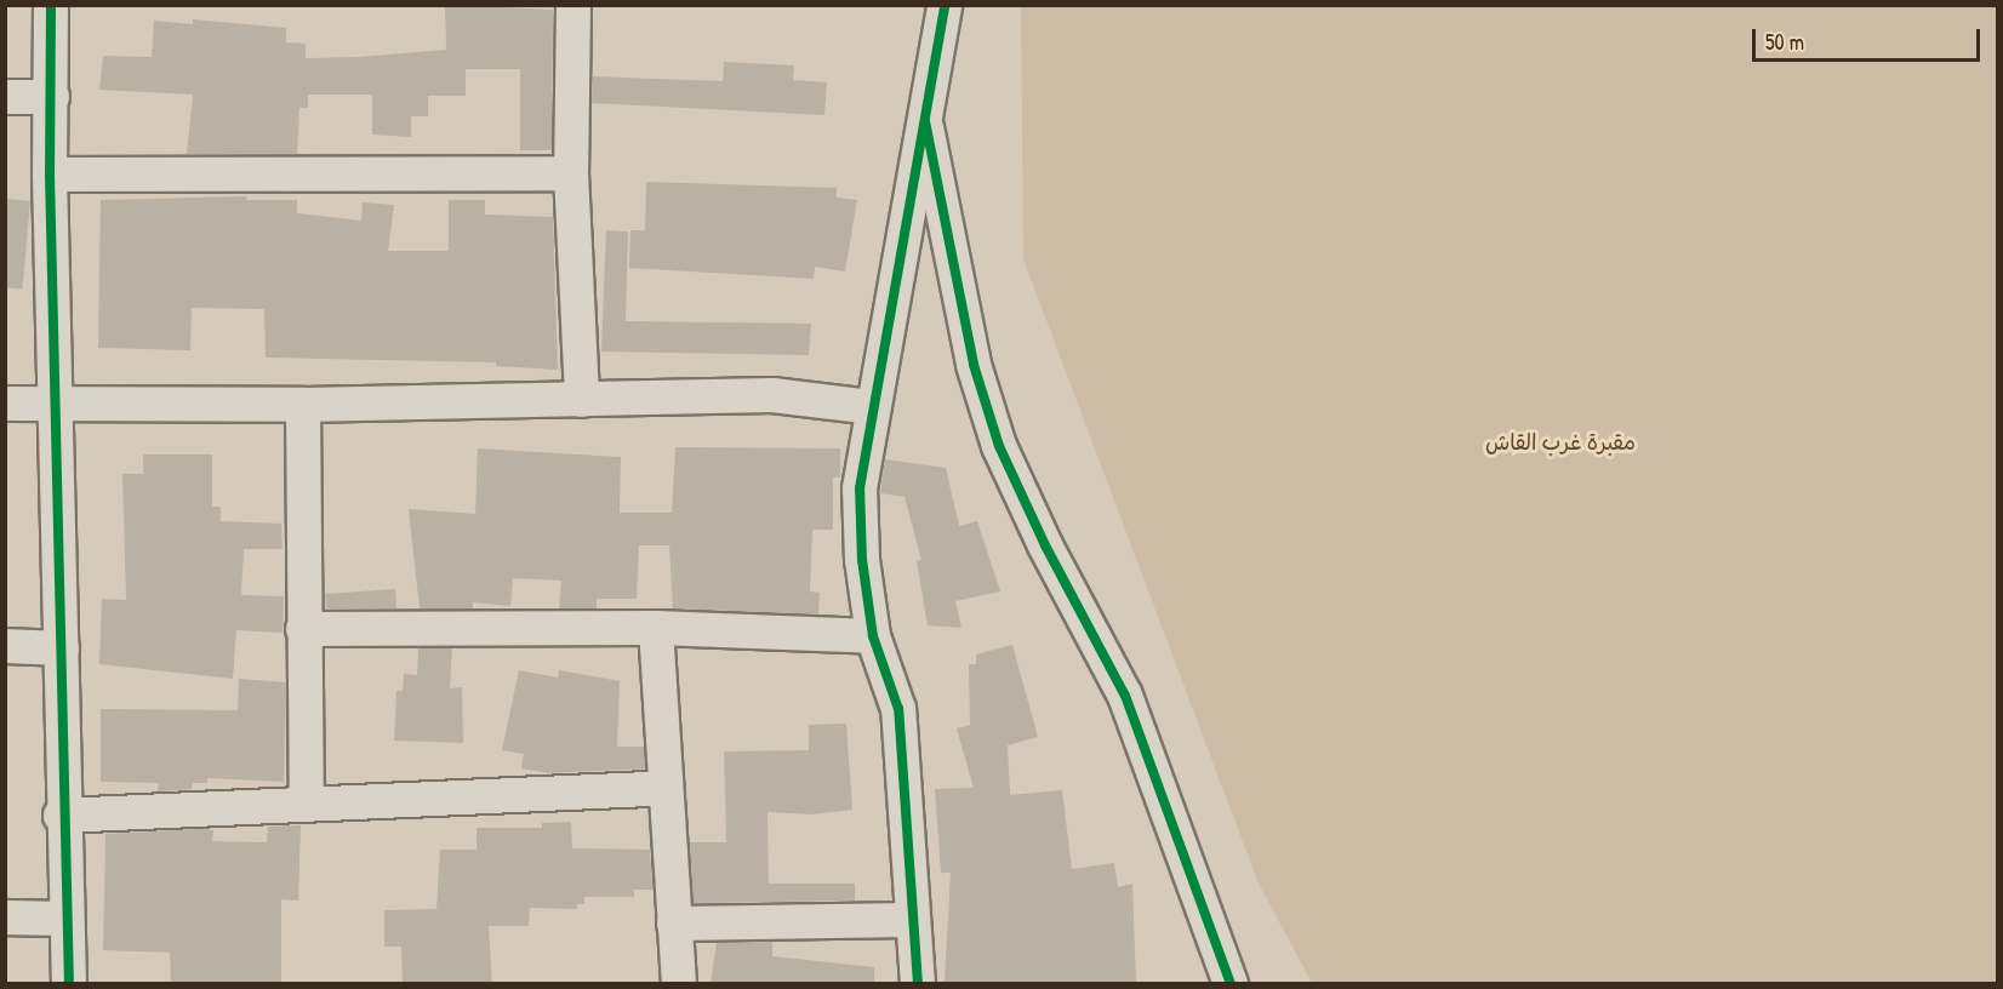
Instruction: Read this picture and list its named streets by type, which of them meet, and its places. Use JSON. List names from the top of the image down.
{
  "parks": ["مقبرة غرب القاش"],
  "scale_bar": "50 m"
}
